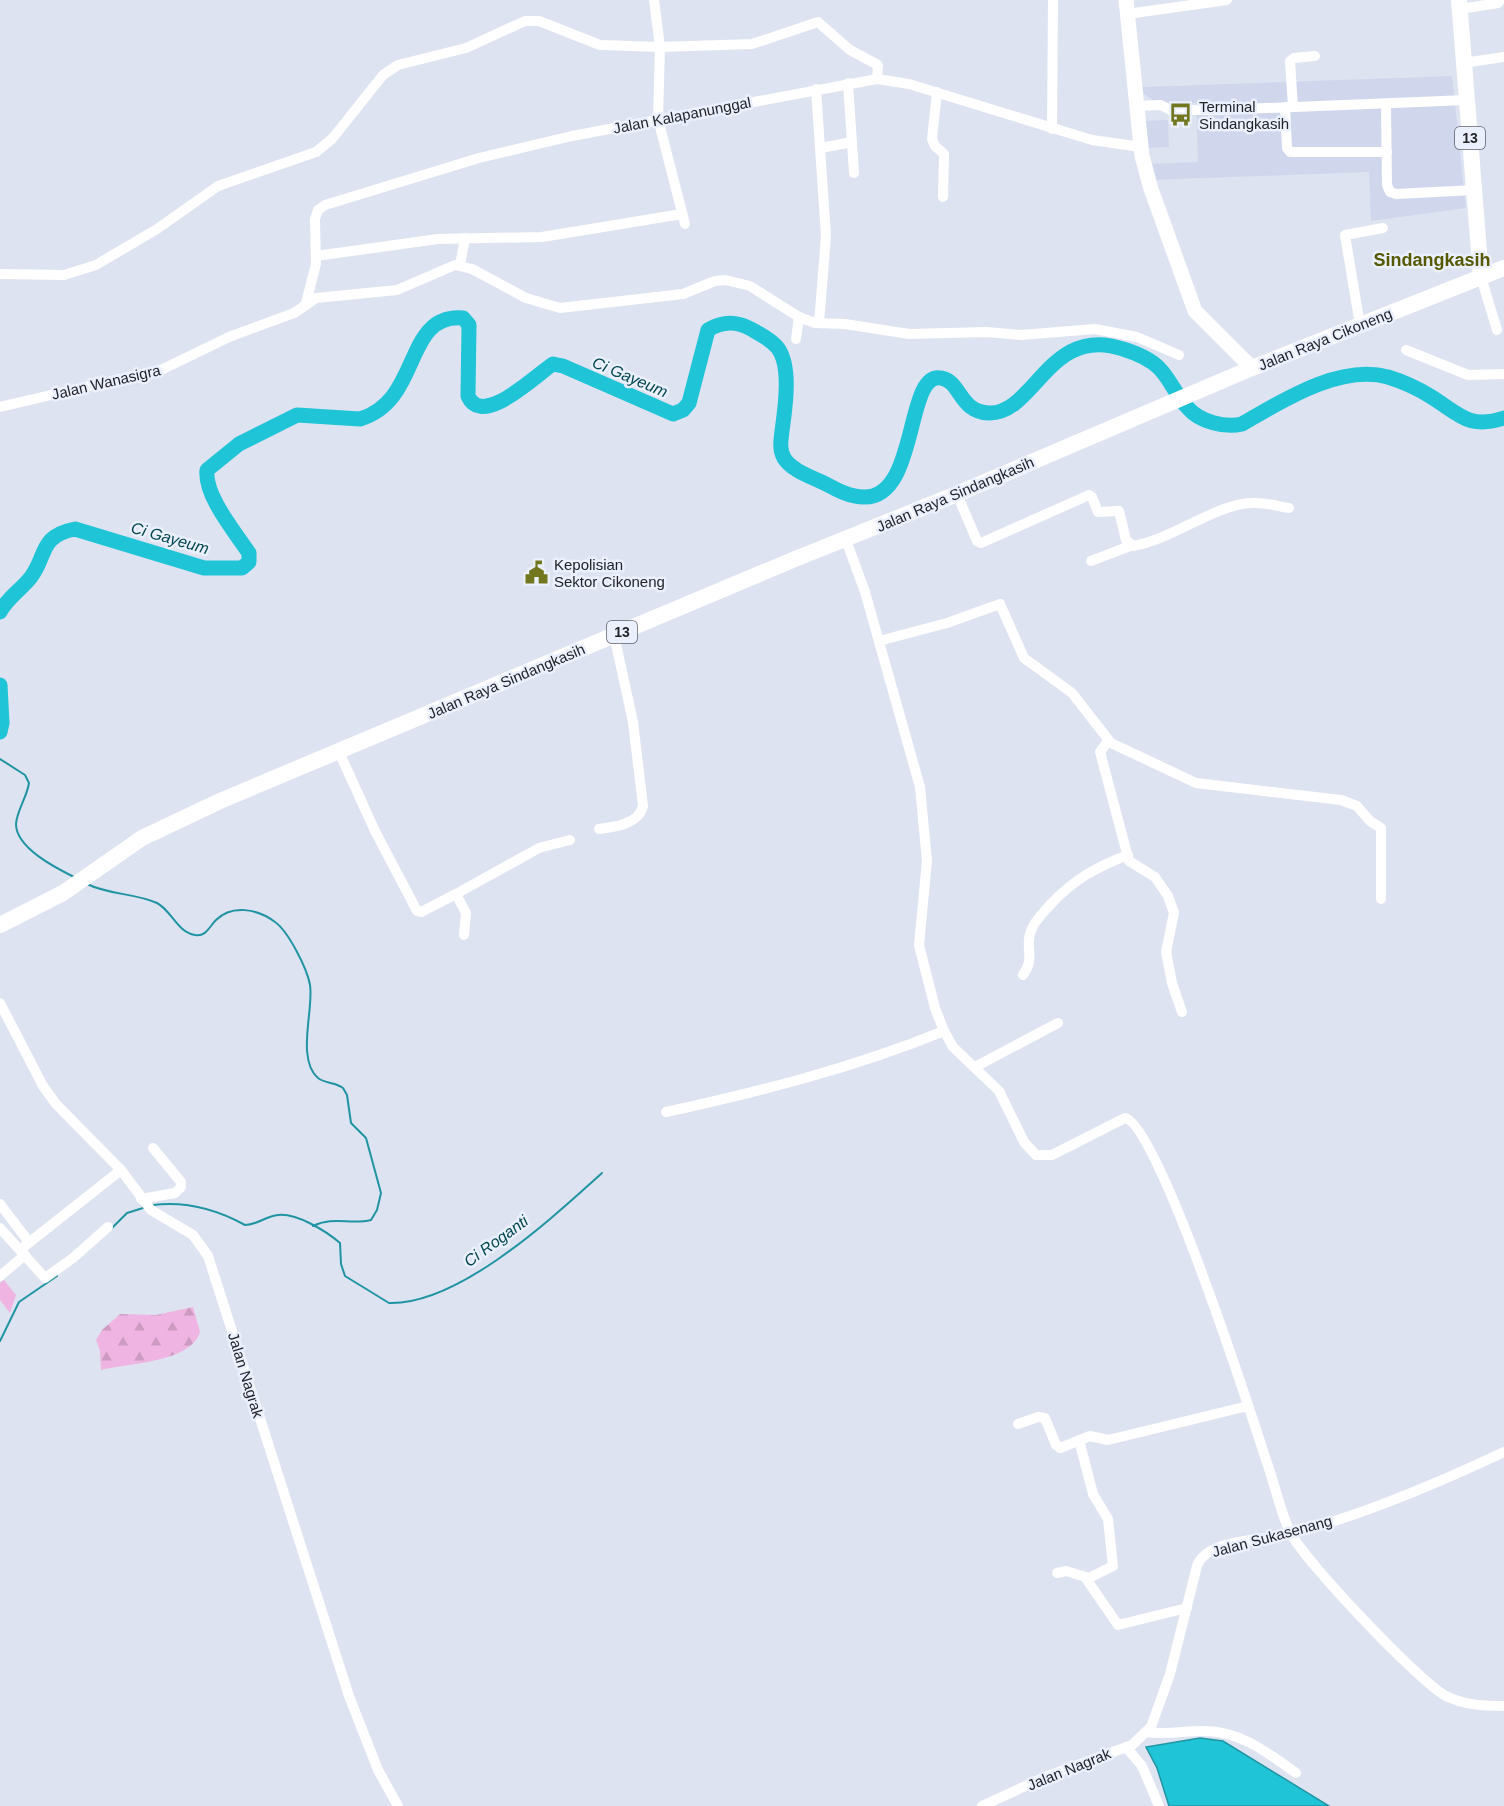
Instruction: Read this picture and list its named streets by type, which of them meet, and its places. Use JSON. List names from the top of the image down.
{
  "streets": {
    "highway": ["13", "Jalan Raya Cikoneng", "Jalan Raya Sindangkasih"],
    "street": [
      "Jalan Kalapanunggal",
      "Jalan Wanasigra",
      "Jalan Nagrak",
      "Jalan Sukasenang"
    ]
  },
  "crossings": [
    ["Jalan Kalapanunggal", "Jalan Wanasigra"],
    ["13", "Jalan Raya Cikoneng"],
    ["Jalan Raya Cikoneng", "Jalan Raya Sindangkasih"],
    ["Jalan Nagrak", "Jalan Sukasenang"]
  ],
  "districts": ["Sindangkasih"],
  "water": ["Ci Gayeum", "Ci Roganti"],
  "places": {
    "bus stop": ["Terminal Sindangkasih"],
    "public building": ["Kepolisian Sektor Cikoneng"]
  }
}
